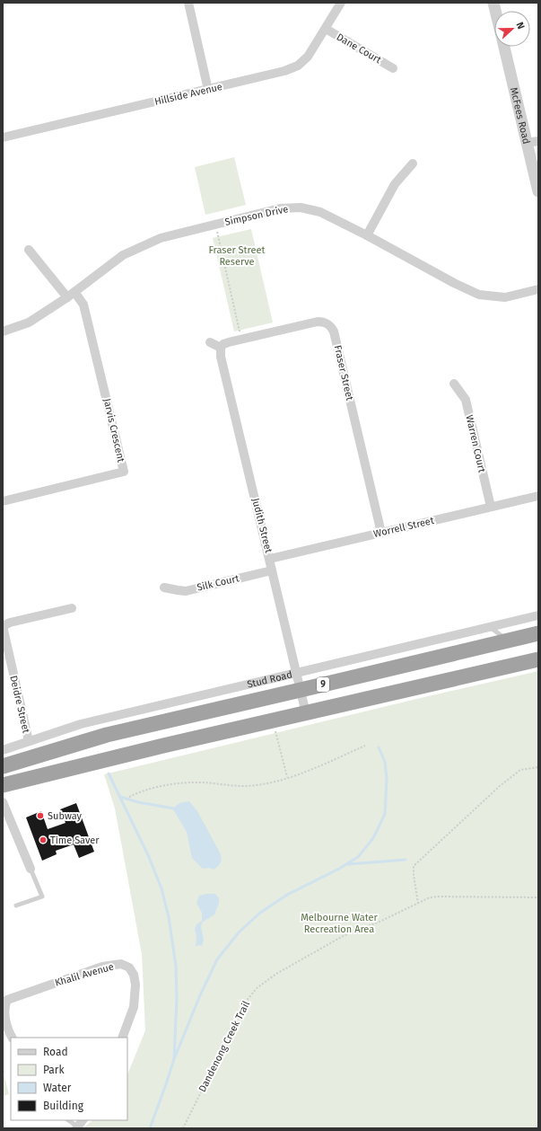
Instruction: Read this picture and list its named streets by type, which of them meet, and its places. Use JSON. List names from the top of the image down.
{
  "streets": {
    "highway": ["Stud Road", "9"],
    "street": [
      "Dane Court",
      "Hillside Avenue",
      "McFees Road",
      "Simpson Drive",
      "Fraser Street",
      "Jarvis Crescent",
      "Warren Court",
      "Judith Street",
      "Worrell Street",
      "Silk Court",
      "Deidre Street",
      "Khalil Avenue"
    ],
    "path": ["Dandenong Creek Trail"]
  },
  "crossings": [
    ["Dane Court", "Hillside Avenue"],
    ["Simpson Drive", "Jarvis Crescent"],
    ["Fraser Street", "Judith Street"],
    ["Fraser Street", "Worrell Street"],
    ["Warren Court", "Worrell Street"],
    ["Judith Street", "Worrell Street"],
    ["Judith Street", "Silk Court"],
    ["Judith Street", "Stud Road"],
    ["Stud Road", "Deidre Street"]
  ],
  "parks": ["Fraser Street Reserve", "Melbourne Water Recreation Area"],
  "places": ["Subway", "Time Saver"],
  "legend": [
    "Road",
    "Park",
    "Water",
    "Building"
  ],
  "north": "right"
}
